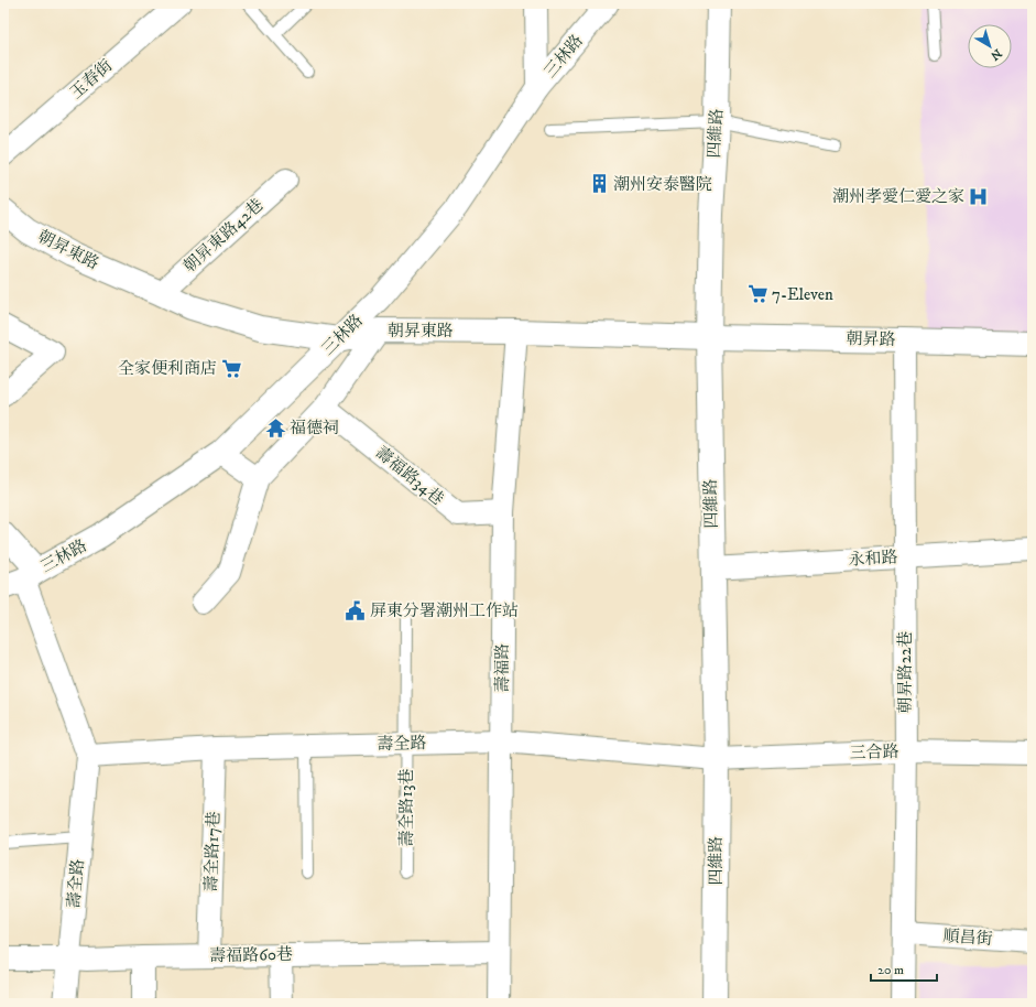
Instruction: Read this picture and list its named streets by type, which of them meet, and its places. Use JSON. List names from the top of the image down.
{
  "streets": {
    "main road": [
      "三林路",
      "四維路",
      "朝昇東路",
      "朝昇路"
    ],
    "street": [
      "玉春街",
      "朝昇東路42巷",
      "壽福路34巷",
      "永和路",
      "壽福路",
      "朝昇路22巷",
      "壽全路",
      "三合路",
      "壽全路17巷",
      "順昌街",
      "壽福路60巷"
    ],
    "lane": ["壽全路13巷"]
  },
  "crossings": [
    ["三林路", "朝昇東路"],
    ["三林路", "壽全路"],
    ["四維路", "朝昇東路"],
    ["四維路", "朝昇路"],
    ["四維路", "永和路"],
    ["四維路", "壽全路"],
    ["四維路", "三合路"],
    ["朝昇東路42巷", "朝昇東路"],
    ["朝昇東路", "朝昇路"],
    ["朝昇東路", "壽福路"],
    ["朝昇路", "朝昇路22巷"],
    ["壽福路34巷", "壽福路"],
    ["永和路", "朝昇路22巷"],
    ["壽福路", "壽全路"],
    ["壽福路", "壽福路60巷"],
    ["朝昇路22巷", "三合路"],
    ["朝昇路22巷", "順昌街"],
    ["壽全路", "三合路"],
    ["壽全路", "壽全路13巷"],
    ["壽全路", "壽全路17巷"],
    ["壽全路", "壽福路60巷"],
    ["壽全路17巷", "壽福路60巷"]
  ],
  "places": {
    "building": ["潮州安泰醫院"],
    "hospital": ["潮州孝愛仁愛之家"],
    "supermarket": ["7-Eleven", "全家便利商店"],
    "temple": ["福德祠"],
    "public building": ["屏東分署潮州工作站"]
  },
  "scale_bar": "20 m",
  "north": "bottom right"
}
